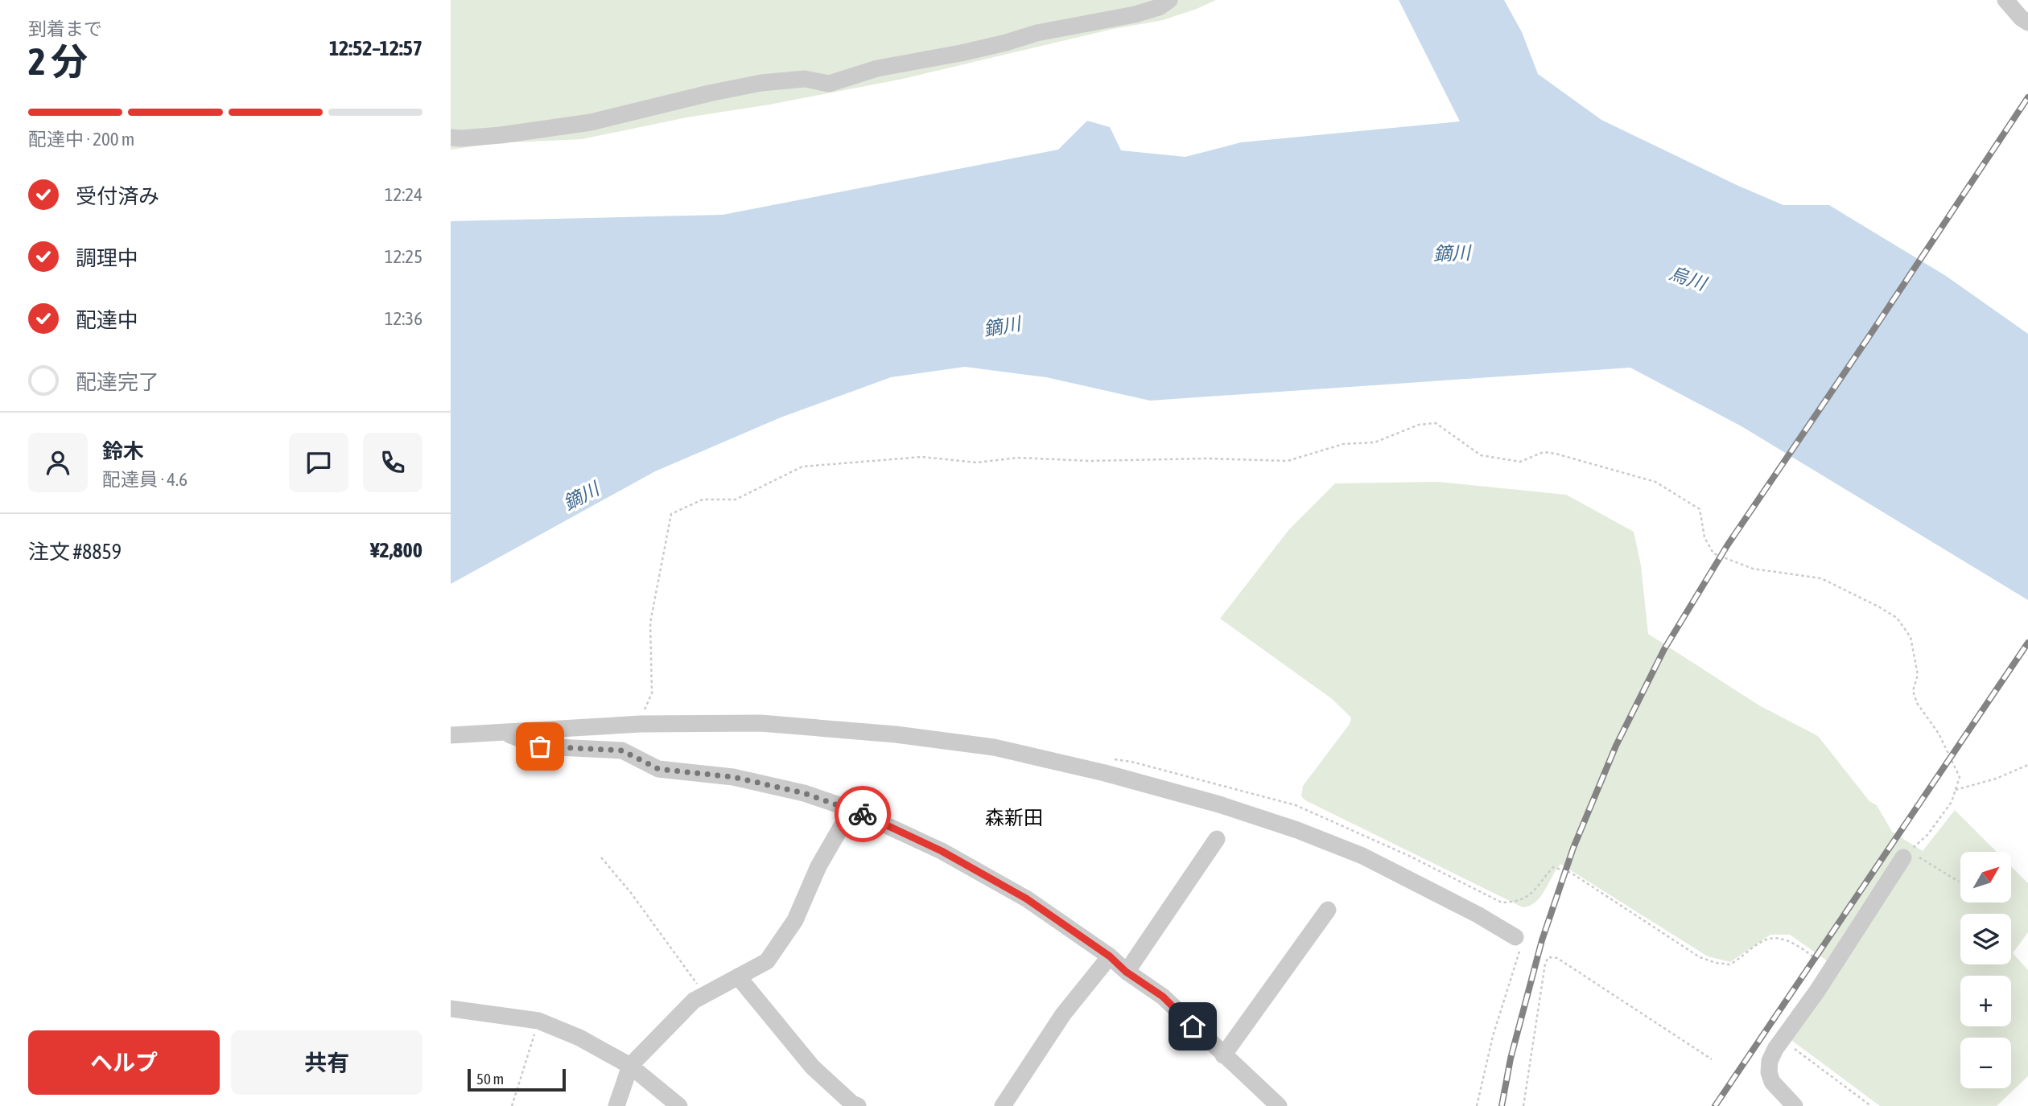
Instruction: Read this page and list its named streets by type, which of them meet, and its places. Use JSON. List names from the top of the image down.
{
  "districts": ["森新田"],
  "water": ["鏑川", "烏川"],
  "scale_bar": "50 m",
  "north": "top right",
  "page": {
    "heading": ["2 分", "到着まで", "12:52–12:57"],
    "panel": [
      "鈴木",
      "配達員 · 4.6",
      "注文 #8859",
      "¥2,800"
    ],
    "bar": "配達中 · 200 m",
    "list": [
      ["受付済み", "12:24"],
      ["調理中", "12:25"],
      ["配達中", "12:36"],
      "配達完了"
    ],
    "map_buttons": ["+", "−"],
    "buttons": ["ヘルプ", "共有"],
    "scale": "50 m"
  }
}
